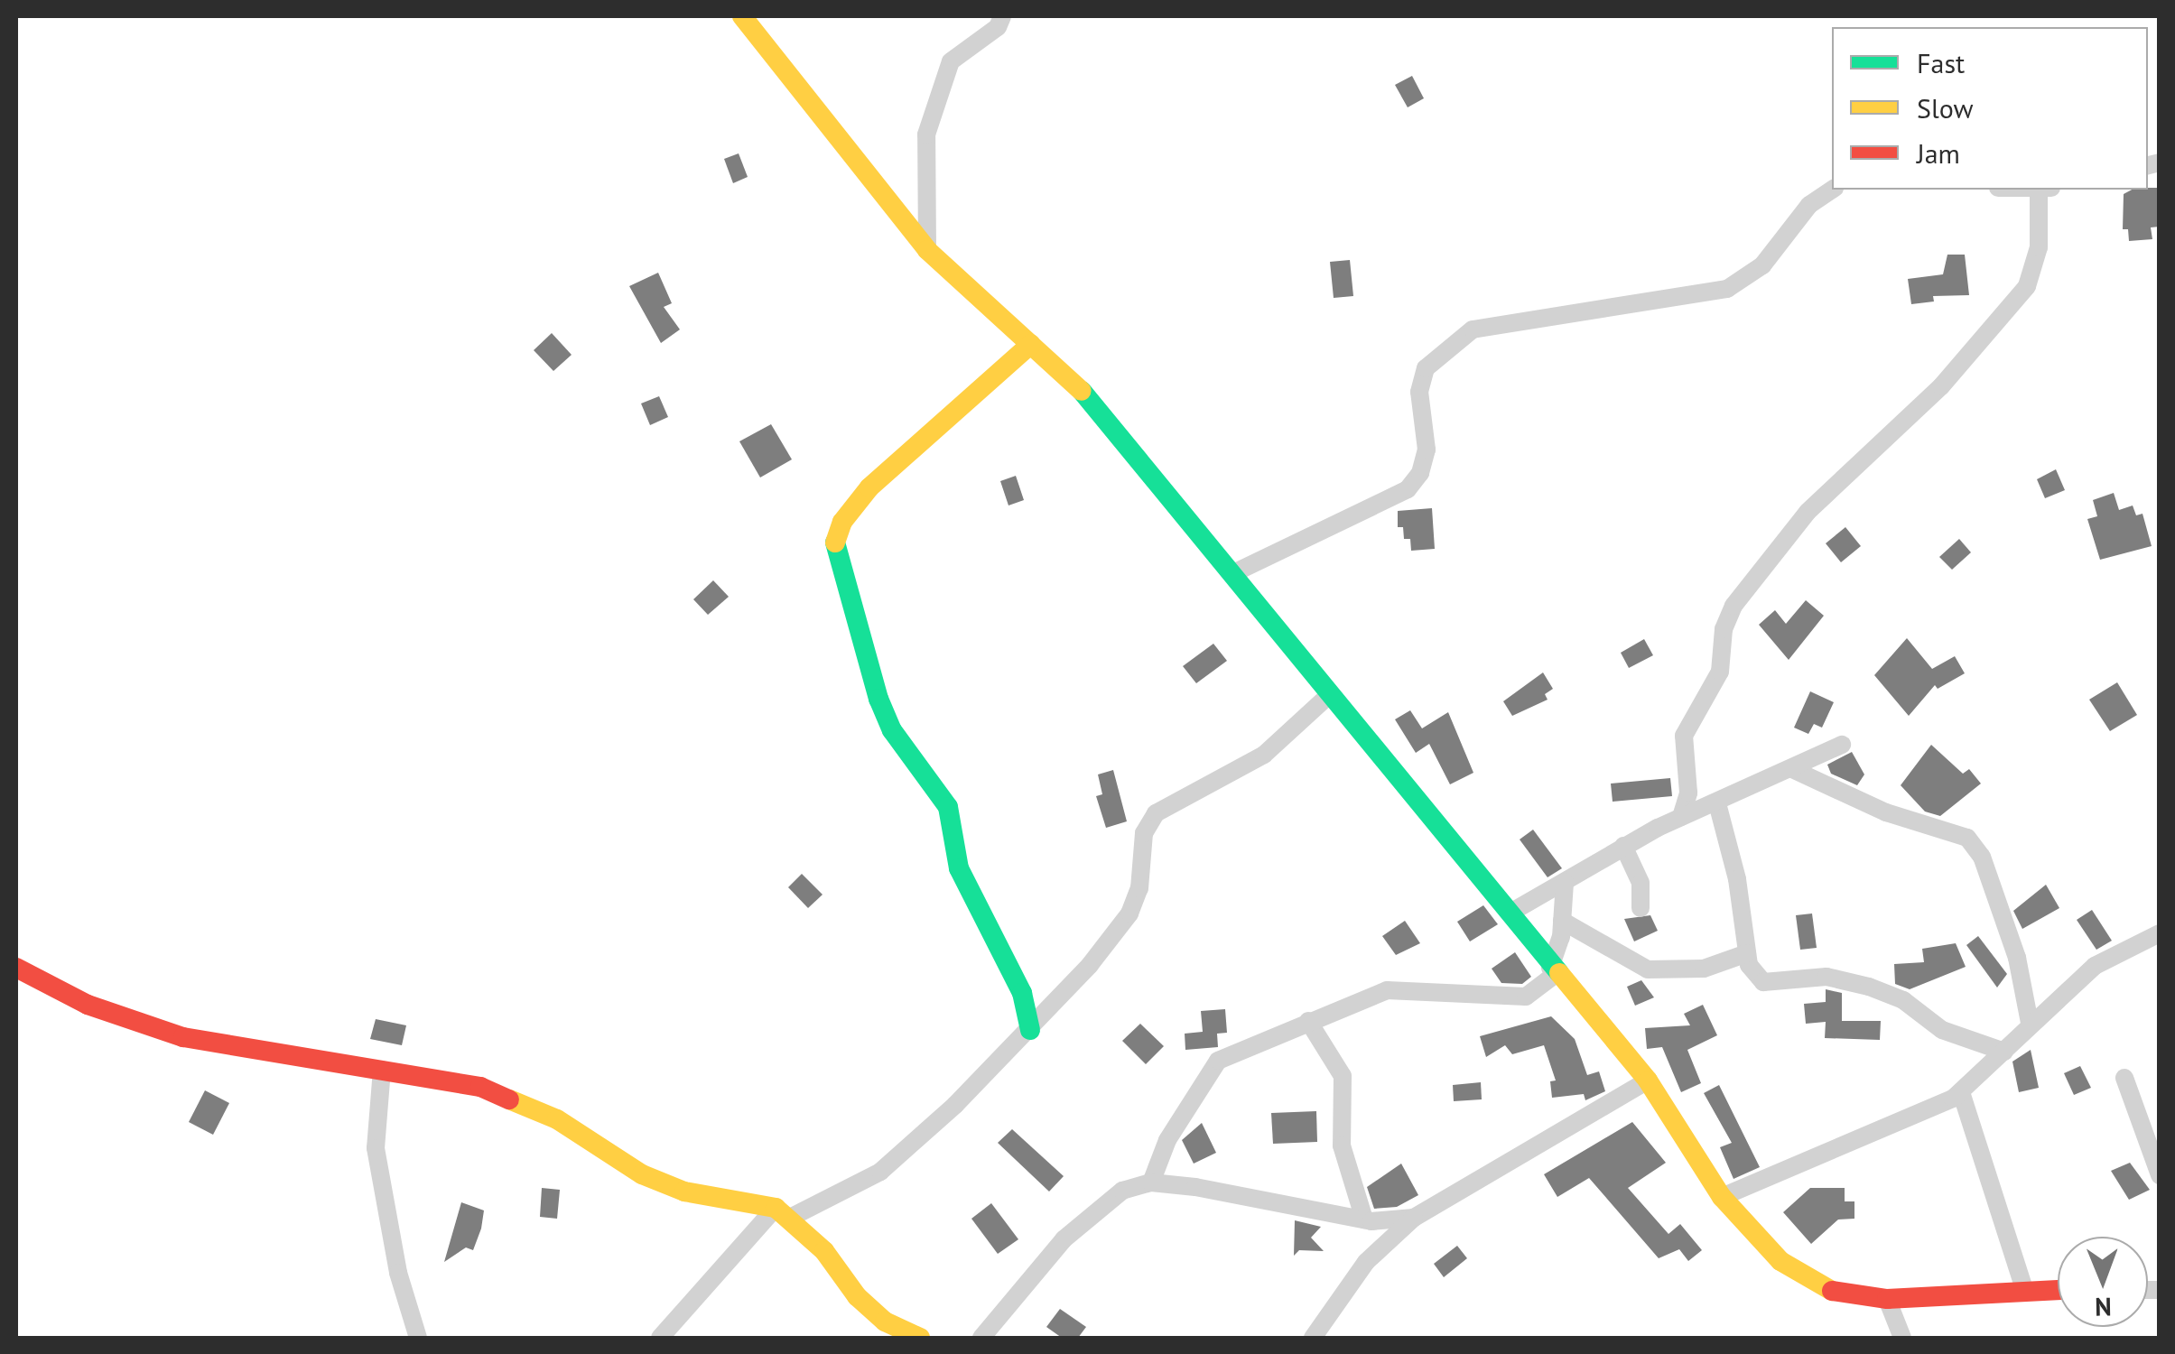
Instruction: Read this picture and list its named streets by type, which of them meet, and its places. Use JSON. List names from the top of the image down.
{
  "legend": ["Fast", "Slow", "Jam"],
  "north": "bottom"
}
